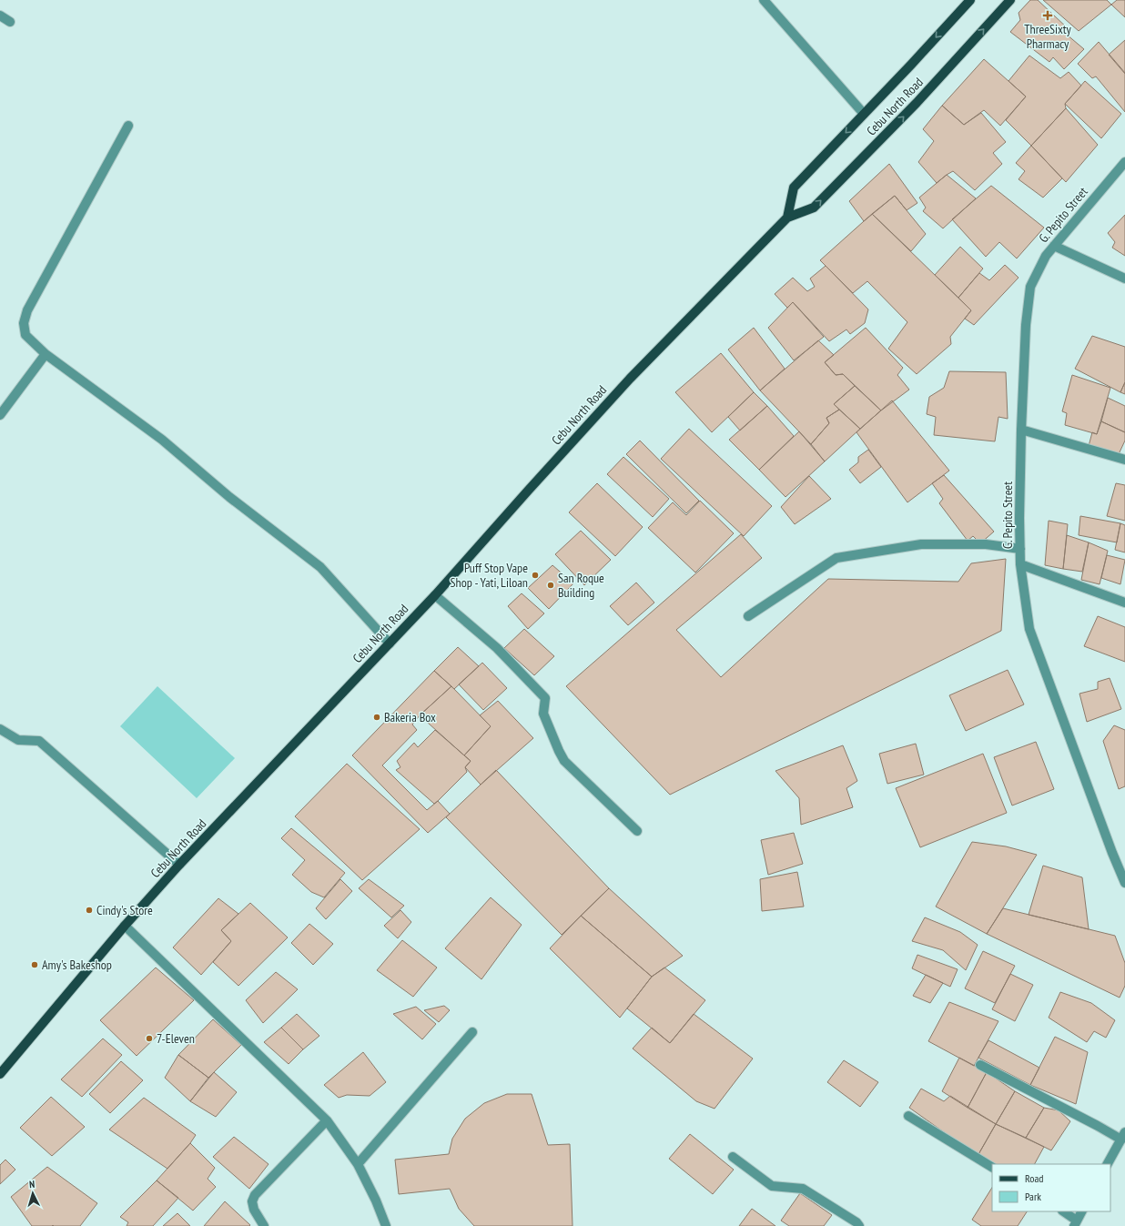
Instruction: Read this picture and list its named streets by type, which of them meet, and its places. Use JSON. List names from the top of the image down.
{
  "streets": {
    "main road": ["Cebu North Road"],
    "street": ["G. Pepito Street"]
  },
  "places": {
    "health": ["ThreeSixty Pharmacy"],
    "other": [
      "Puff Stop Vape Shop - Yati, Liloan",
      "San Roque Building",
      "Bakeria Box",
      "Cindy's Store",
      "Amy's Bakeshop",
      "7-Eleven"
    ]
  },
  "legend": ["Road", "Park"],
  "north": "top"
}
